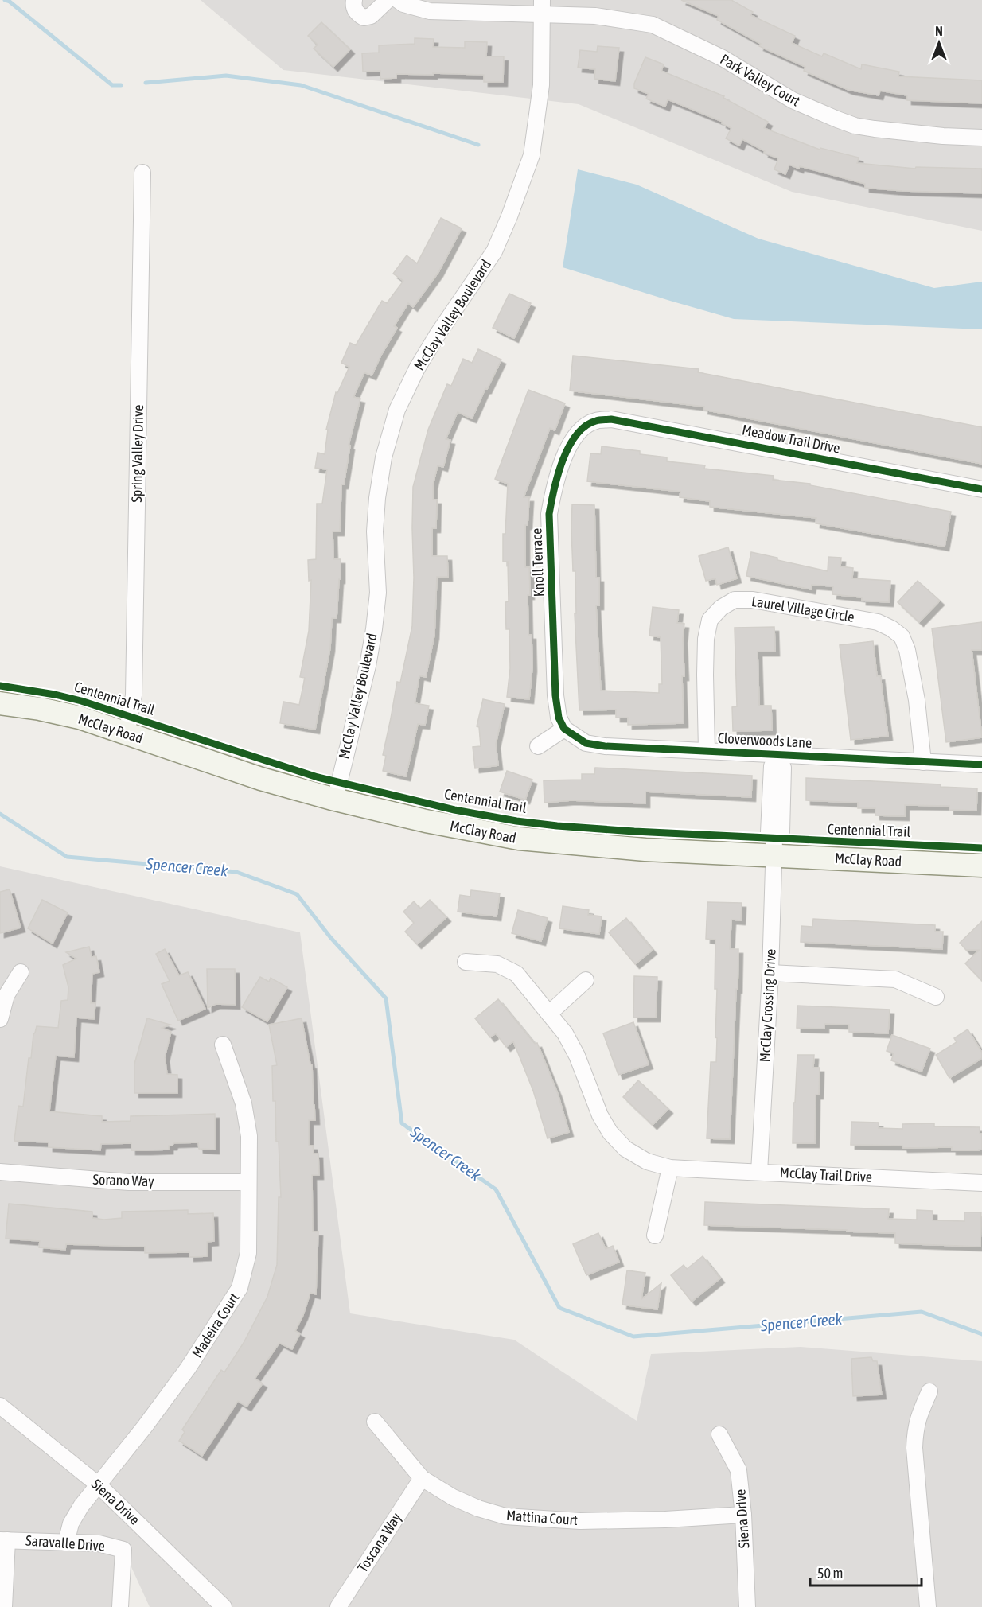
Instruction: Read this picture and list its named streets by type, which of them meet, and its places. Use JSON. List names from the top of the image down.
{
  "streets": {
    "main road": ["McClay Road"],
    "street": [
      "Park Valley Court",
      "McClay Valley Boulevard",
      "Meadow Trail Drive",
      "Spring Valley Drive",
      "Knoll Terrace",
      "Laurel Village Circle",
      "Cloverwoods Lane",
      "McClay Crossing Drive",
      "McClay Trail Drive",
      "Sorano Way",
      "Madeira Court",
      "Siena Drive",
      "Mattina Court",
      "Toscana Way",
      "Saravalle Drive"
    ],
    "cycle path": ["Centennial Trail"]
  },
  "crossings": [
    ["Park Valley Court", "McClay Valley Boulevard"],
    ["McClay Valley Boulevard", "McClay Road"],
    ["Meadow Trail Drive", "Knoll Terrace"],
    ["Spring Valley Drive", "McClay Road"],
    ["Knoll Terrace", "Cloverwoods Lane"],
    ["Laurel Village Circle", "Cloverwoods Lane"],
    ["McClay Road", "McClay Crossing Drive"],
    ["Cloverwoods Lane", "McClay Crossing Drive"],
    ["McClay Crossing Drive", "McClay Trail Drive"],
    ["Sorano Way", "Madeira Court"],
    ["Madeira Court", "Siena Drive"],
    ["Madeira Court", "Saravalle Drive"],
    ["Siena Drive", "Mattina Court"],
    ["Mattina Court", "Toscana Way"]
  ],
  "water": ["Spencer Creek"],
  "scale_bar": "50 m",
  "north": "top"
}
